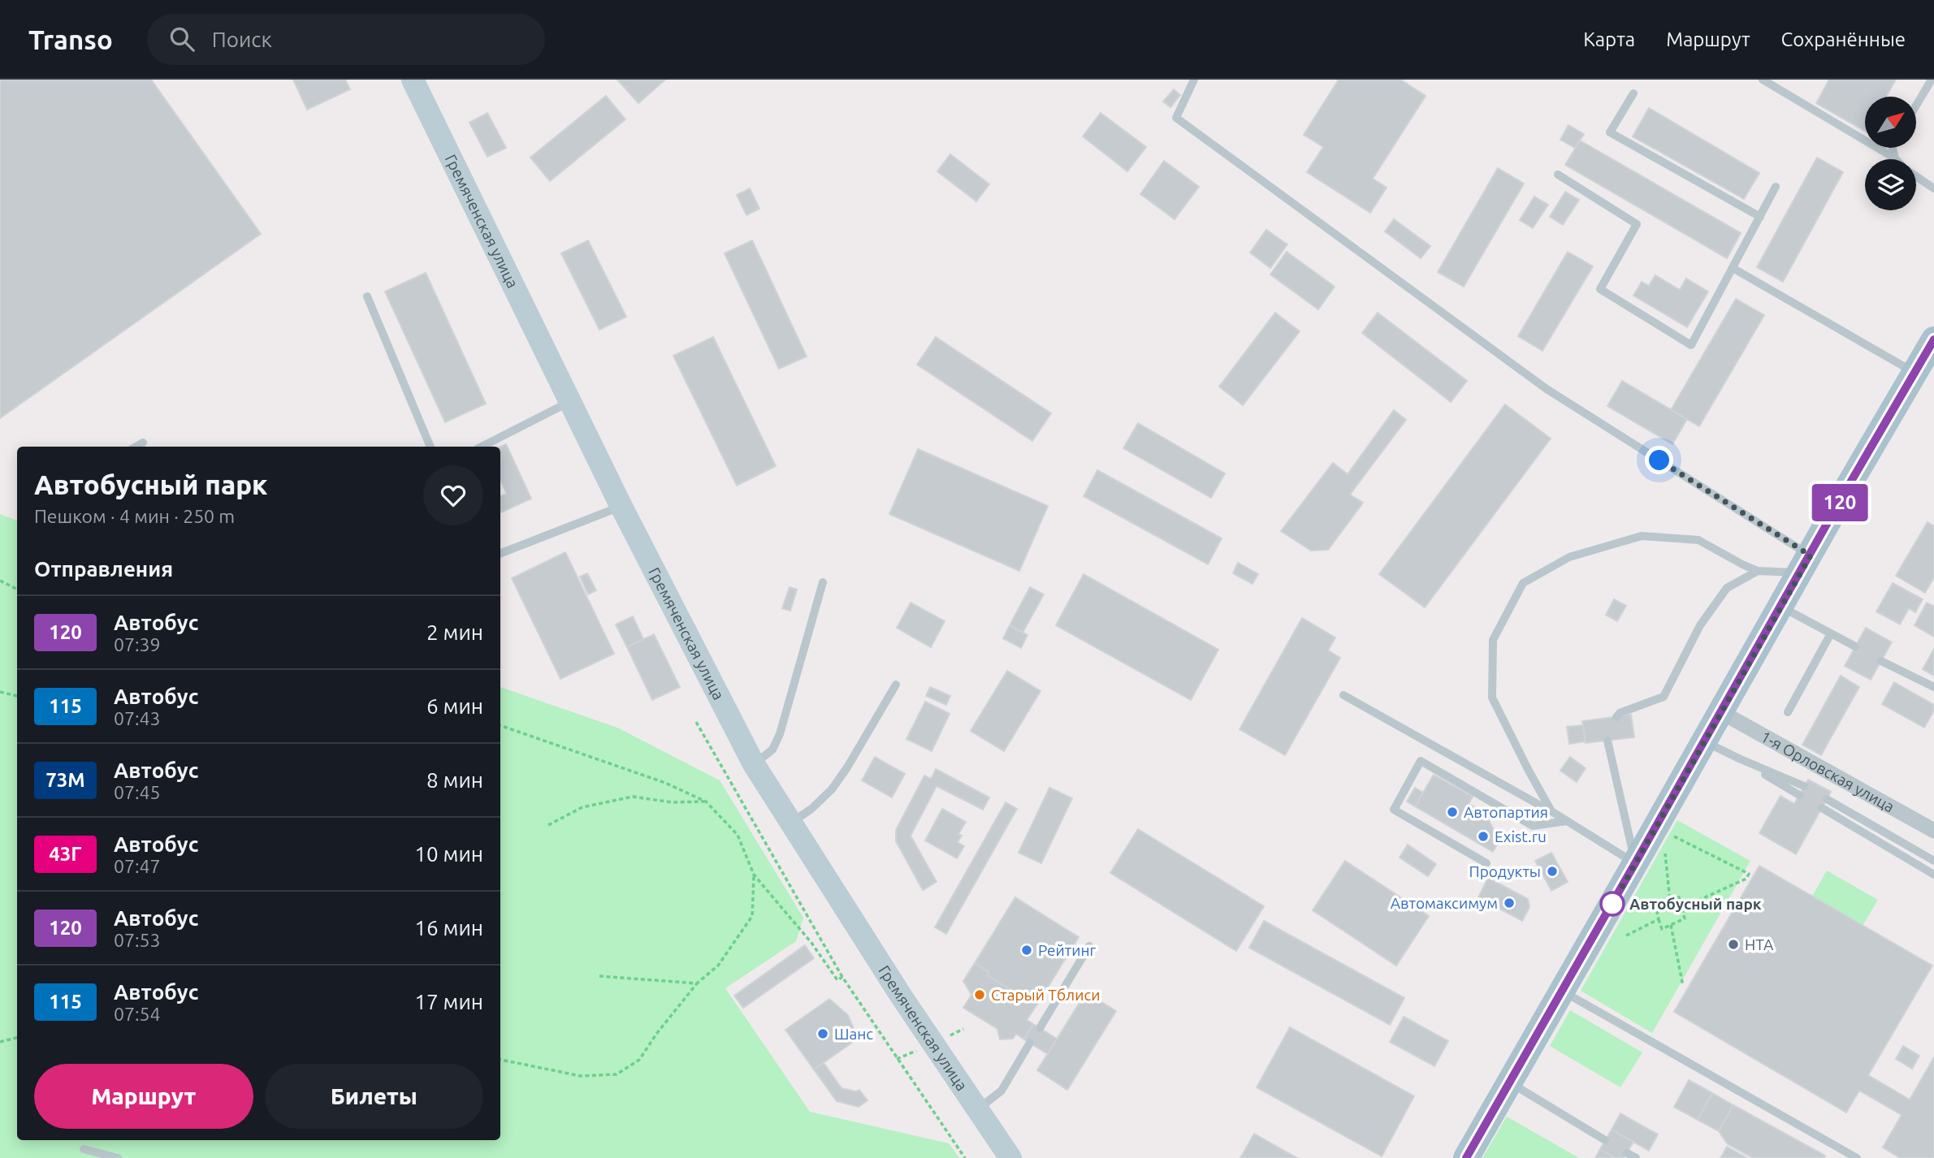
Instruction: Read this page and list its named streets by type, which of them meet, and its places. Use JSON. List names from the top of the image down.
{
  "streets": {
    "main road": ["Гремяченская улица"],
    "street": ["1-я Орловская улица"]
  },
  "places": [
    "Автопартия",
    "Exist.ru",
    "Продукты",
    "Автомаксимум",
    "Автобусный парк",
    "НТА",
    "Рейтинг",
    "Старый Тблиси",
    "Шанс"
  ],
  "lines": ["bus line 120"],
  "north": "top right",
  "page": {
    "header": "Transo",
    "search": "Поиск",
    "nav": ["Карта", "Маршрут", "Сохранённые"],
    "on_map": "120",
    "heading": [
      ["Автобусный парк", "Пешком · 4 мин · 250 m"],
      "Отправления"
    ],
    "list": [
      {
        "mark": "120",
        "name": "Автобус",
        "note": "07:39",
        "value": "2 мин"
      },
      {
        "mark": "115",
        "name": "Автобус",
        "note": "07:43",
        "value": "6 мин"
      },
      {
        "mark": "73М",
        "name": "Автобус",
        "note": "07:45",
        "value": "8 мин"
      },
      {
        "mark": "43Г",
        "name": "Автобус",
        "note": "07:47",
        "value": "10 мин"
      },
      {
        "mark": "120",
        "name": "Автобус",
        "note": "07:53",
        "value": "16 мин"
      },
      {
        "mark": "115",
        "name": "Автобус",
        "note": "07:54",
        "value": "17 мин"
      }
    ],
    "buttons": ["Маршрут", "Билеты"]
  }
}
